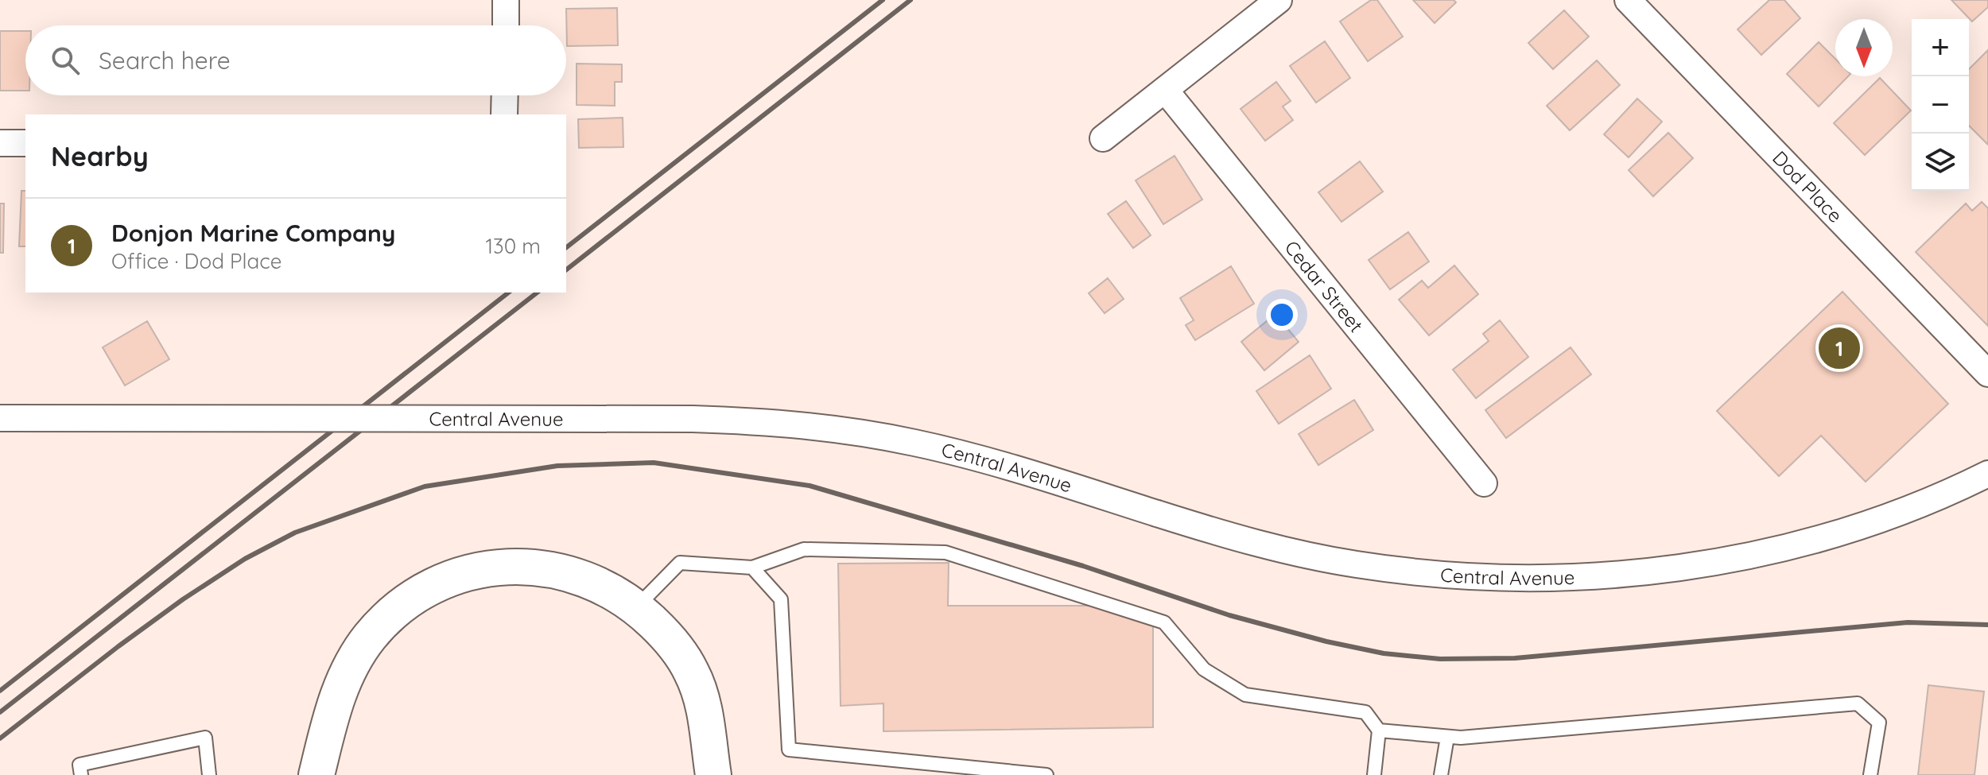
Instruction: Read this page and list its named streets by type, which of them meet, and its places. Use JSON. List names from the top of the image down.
{
  "streets": {
    "street": ["Dod Place", "Cedar Street", "Central Avenue"]
  },
  "north": "bottom",
  "page": {
    "map_buttons": ["+", "−"],
    "search": "Search here",
    "heading": "Nearby",
    "list": [
      {
        "mark": "1",
        "name": "Donjon Marine Company",
        "note": "Office · Dod Place",
        "value": "130 m"
      }
    ],
    "pins": "1"
  }
}
